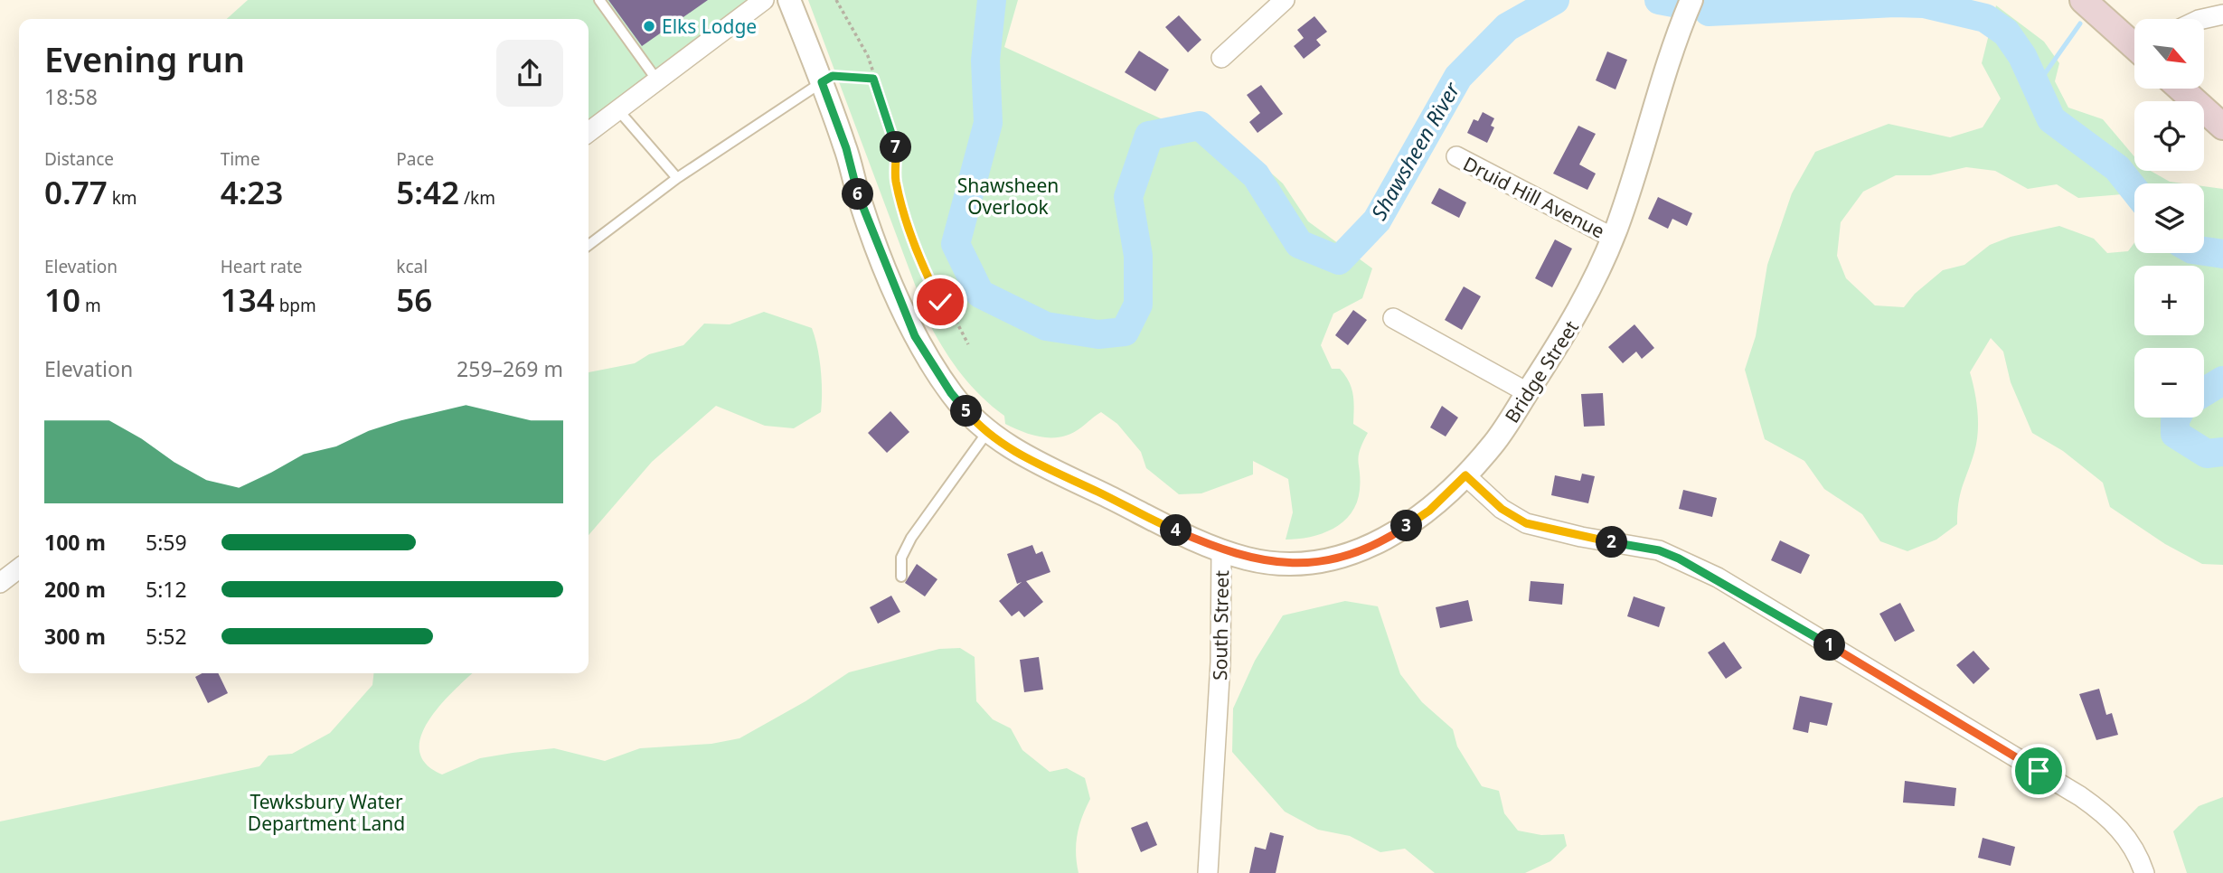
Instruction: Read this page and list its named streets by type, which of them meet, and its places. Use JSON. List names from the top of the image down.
{
  "streets": {
    "street": ["Druid Hill Avenue", "Bridge Street", "South Street"]
  },
  "crossings": [
    ["Druid Hill Avenue", "Bridge Street"],
    ["Bridge Street", "South Street"]
  ],
  "water": ["Shawsheen River"],
  "parks": ["Shawsheen Overlook", "Tewksbury Water Department Land"],
  "places": ["Elks Lodge"],
  "north": "bottom right",
  "page": {
    "map_buttons": ["+", "−"],
    "heading": ["Evening run", "18:58"],
    "stats": [
      ["Distance", "0.77 km"],
      ["Time", "4:23"],
      ["Pace", "5:42 /km"],
      ["Elevation", "10 m"],
      ["Heart rate", "134 bpm"],
      ["kcal", "56"]
    ],
    "pins": [
      "7",
      "6",
      "5",
      "3",
      "4",
      "2",
      "1"
    ],
    "chart": ["Elevation", "259–269 m"],
    "list": [
      {
        "name": "100 m",
        "note": "5:59"
      },
      {
        "name": "200 m",
        "note": "5:12"
      },
      {
        "name": "300 m",
        "note": "5:52"
      }
    ]
  }
}
